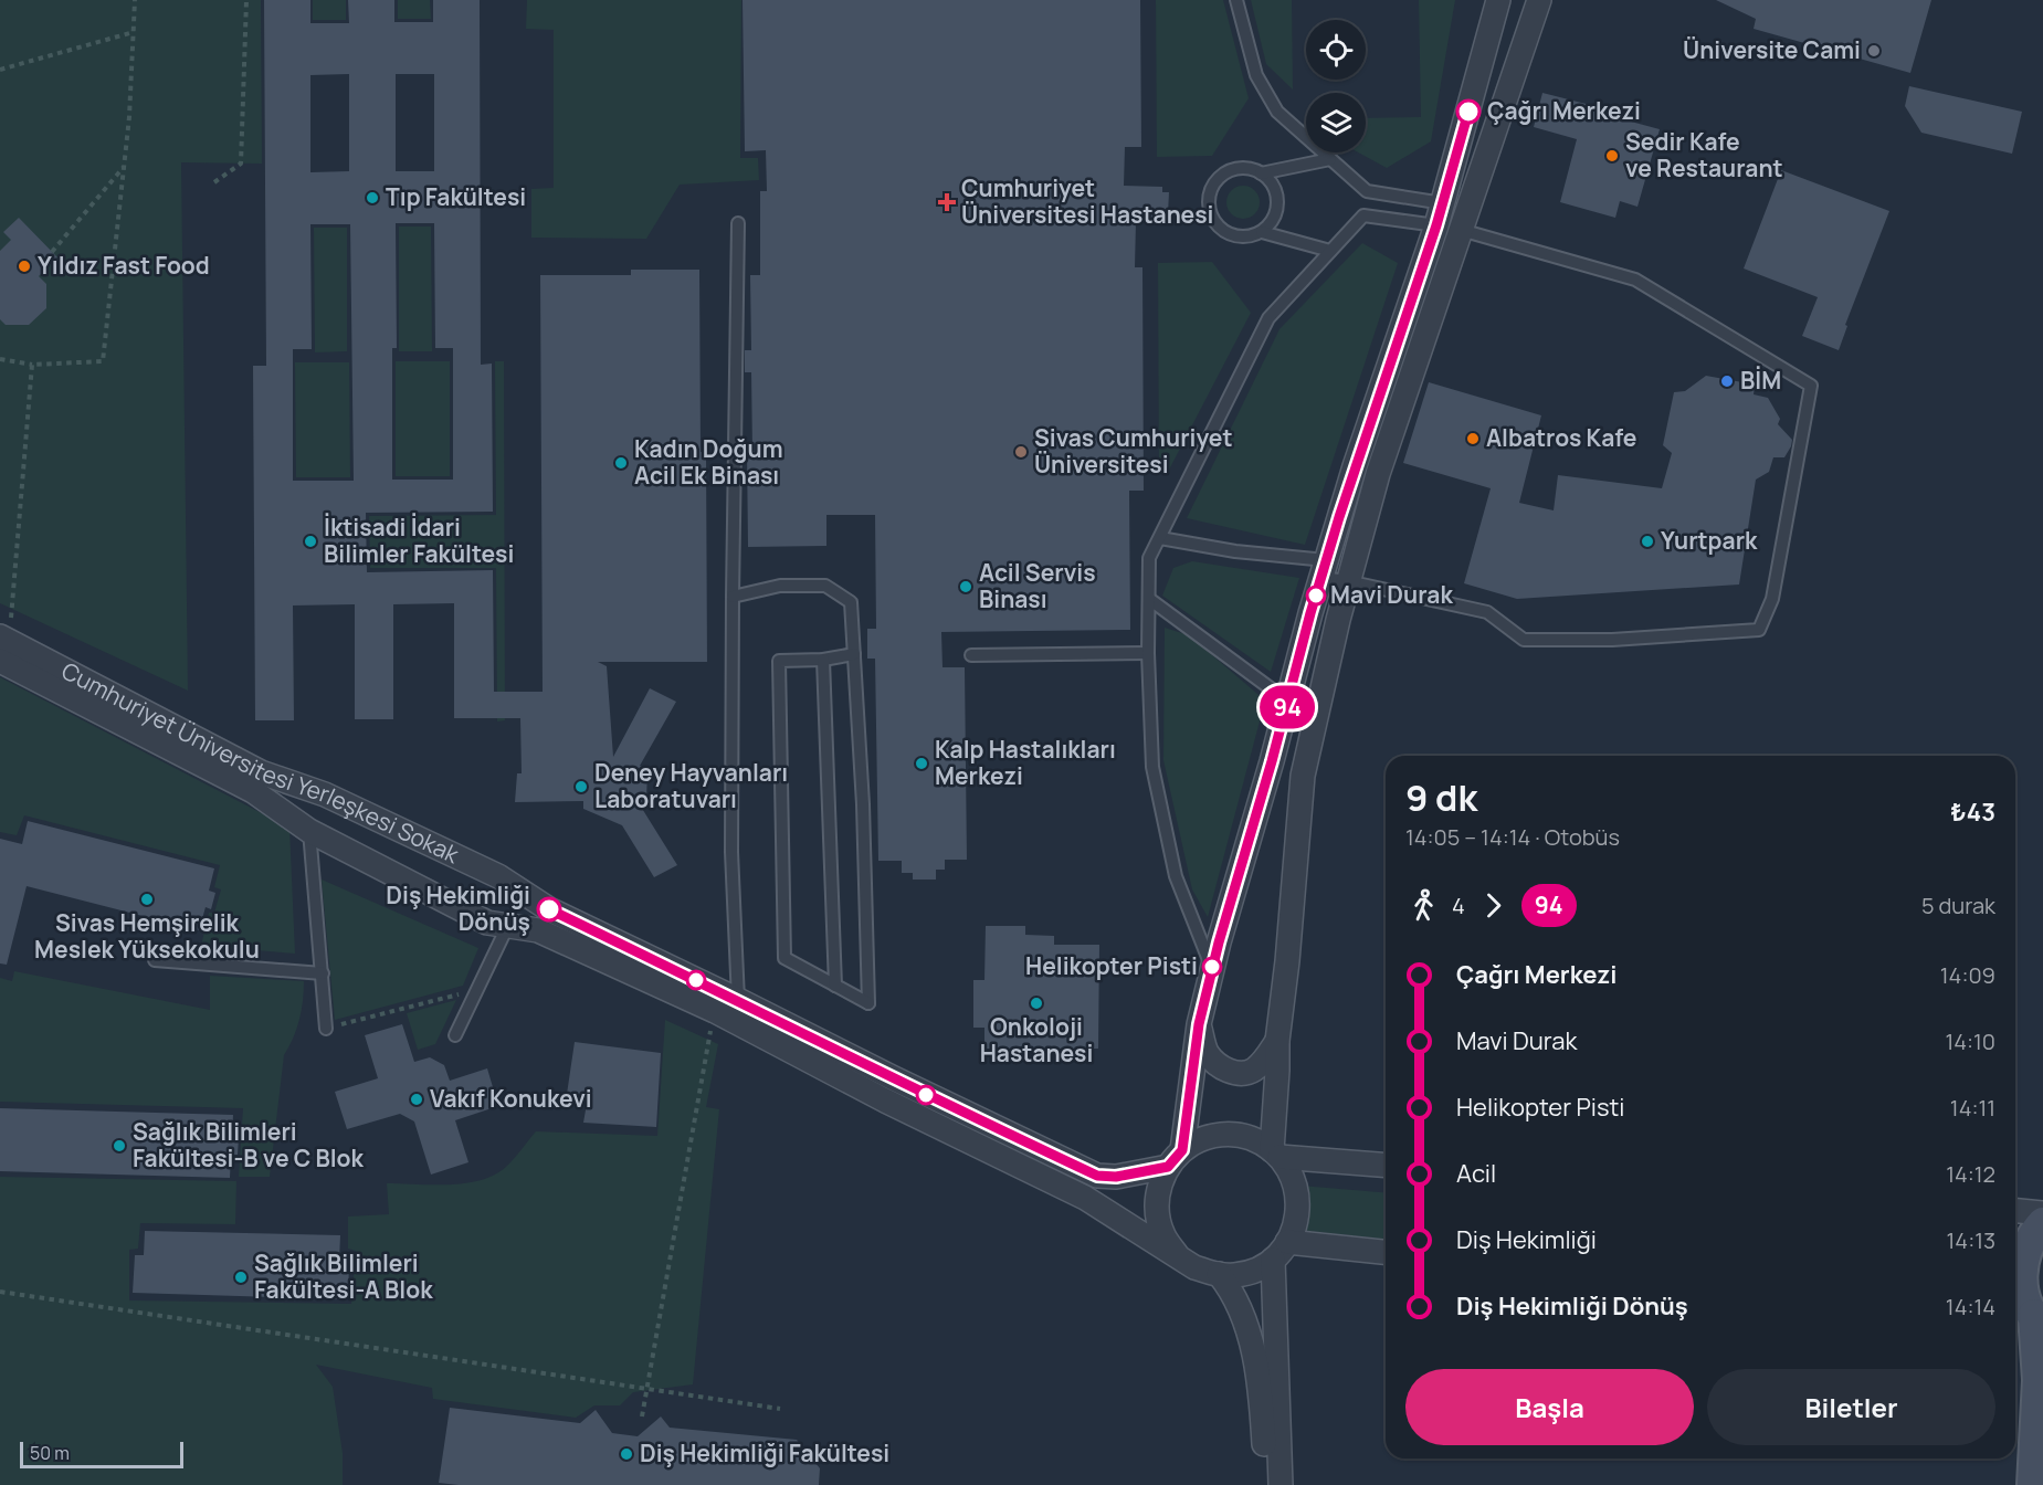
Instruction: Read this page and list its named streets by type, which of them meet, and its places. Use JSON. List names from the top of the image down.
{
  "streets": {
    "street": ["Cumhuriyet Üniversitesi Yerleşkesi Sokak"]
  },
  "places": {
    "other": [
      "Üniversite Cami",
      "Çağrı Merkezi",
      "Sedir Kafe ve Restaurant",
      "Tıp Fakültesi",
      "Yıldız Fast Food",
      "BİM",
      "Albatros Kafe",
      "Sivas Cumhuriyet Üniversitesi",
      "Kadın Doğum Acil Ek Binası",
      "İktisadi İdari Bilimler Fakültesi",
      "Yurtpark",
      "Acil Servis Binası",
      "Mavi Durak",
      "Kalp Hastalıkları Merkezi",
      "Deney Hayvanları Laboratuvarı",
      "Sivas Hemşirelik Meslek Yüksekokulu",
      "Diş Hekimliği Dönüş",
      "Helikopter Pisti",
      "Onkoloji Hastanesi",
      "Vakıf Konukevi",
      "Sağlık Bilimleri Fakültesi-B ve C Blok",
      "Sağlık Bilimleri Fakültesi-A Blok",
      "Diş Hekimliği Fakültesi"
    ],
    "health": ["Cumhuriyet Üniversitesi Hastanesi"]
  },
  "lines": ["bus line 94"],
  "scale_bar": "50 m",
  "page": {
    "on_map": "94",
    "heading": ["9 dk", "14:05 – 14:14 · Otobüs", "₺43"],
    "legs": ["4", "94", "5 durak"],
    "list": [
      {
        "name": "Çağrı Merkezi",
        "value": "14:09"
      },
      {
        "name": "Mavi Durak",
        "value": "14:10"
      },
      {
        "name": "Helikopter Pisti",
        "value": "14:11"
      },
      {
        "name": "Acil",
        "value": "14:12"
      },
      {
        "name": "Diş Hekimliği",
        "value": "14:13"
      },
      {
        "name": "Diş Hekimliği Dönüş",
        "value": "14:14"
      }
    ],
    "buttons": ["Başla", "Biletler"],
    "scale": "50 m"
  }
}
